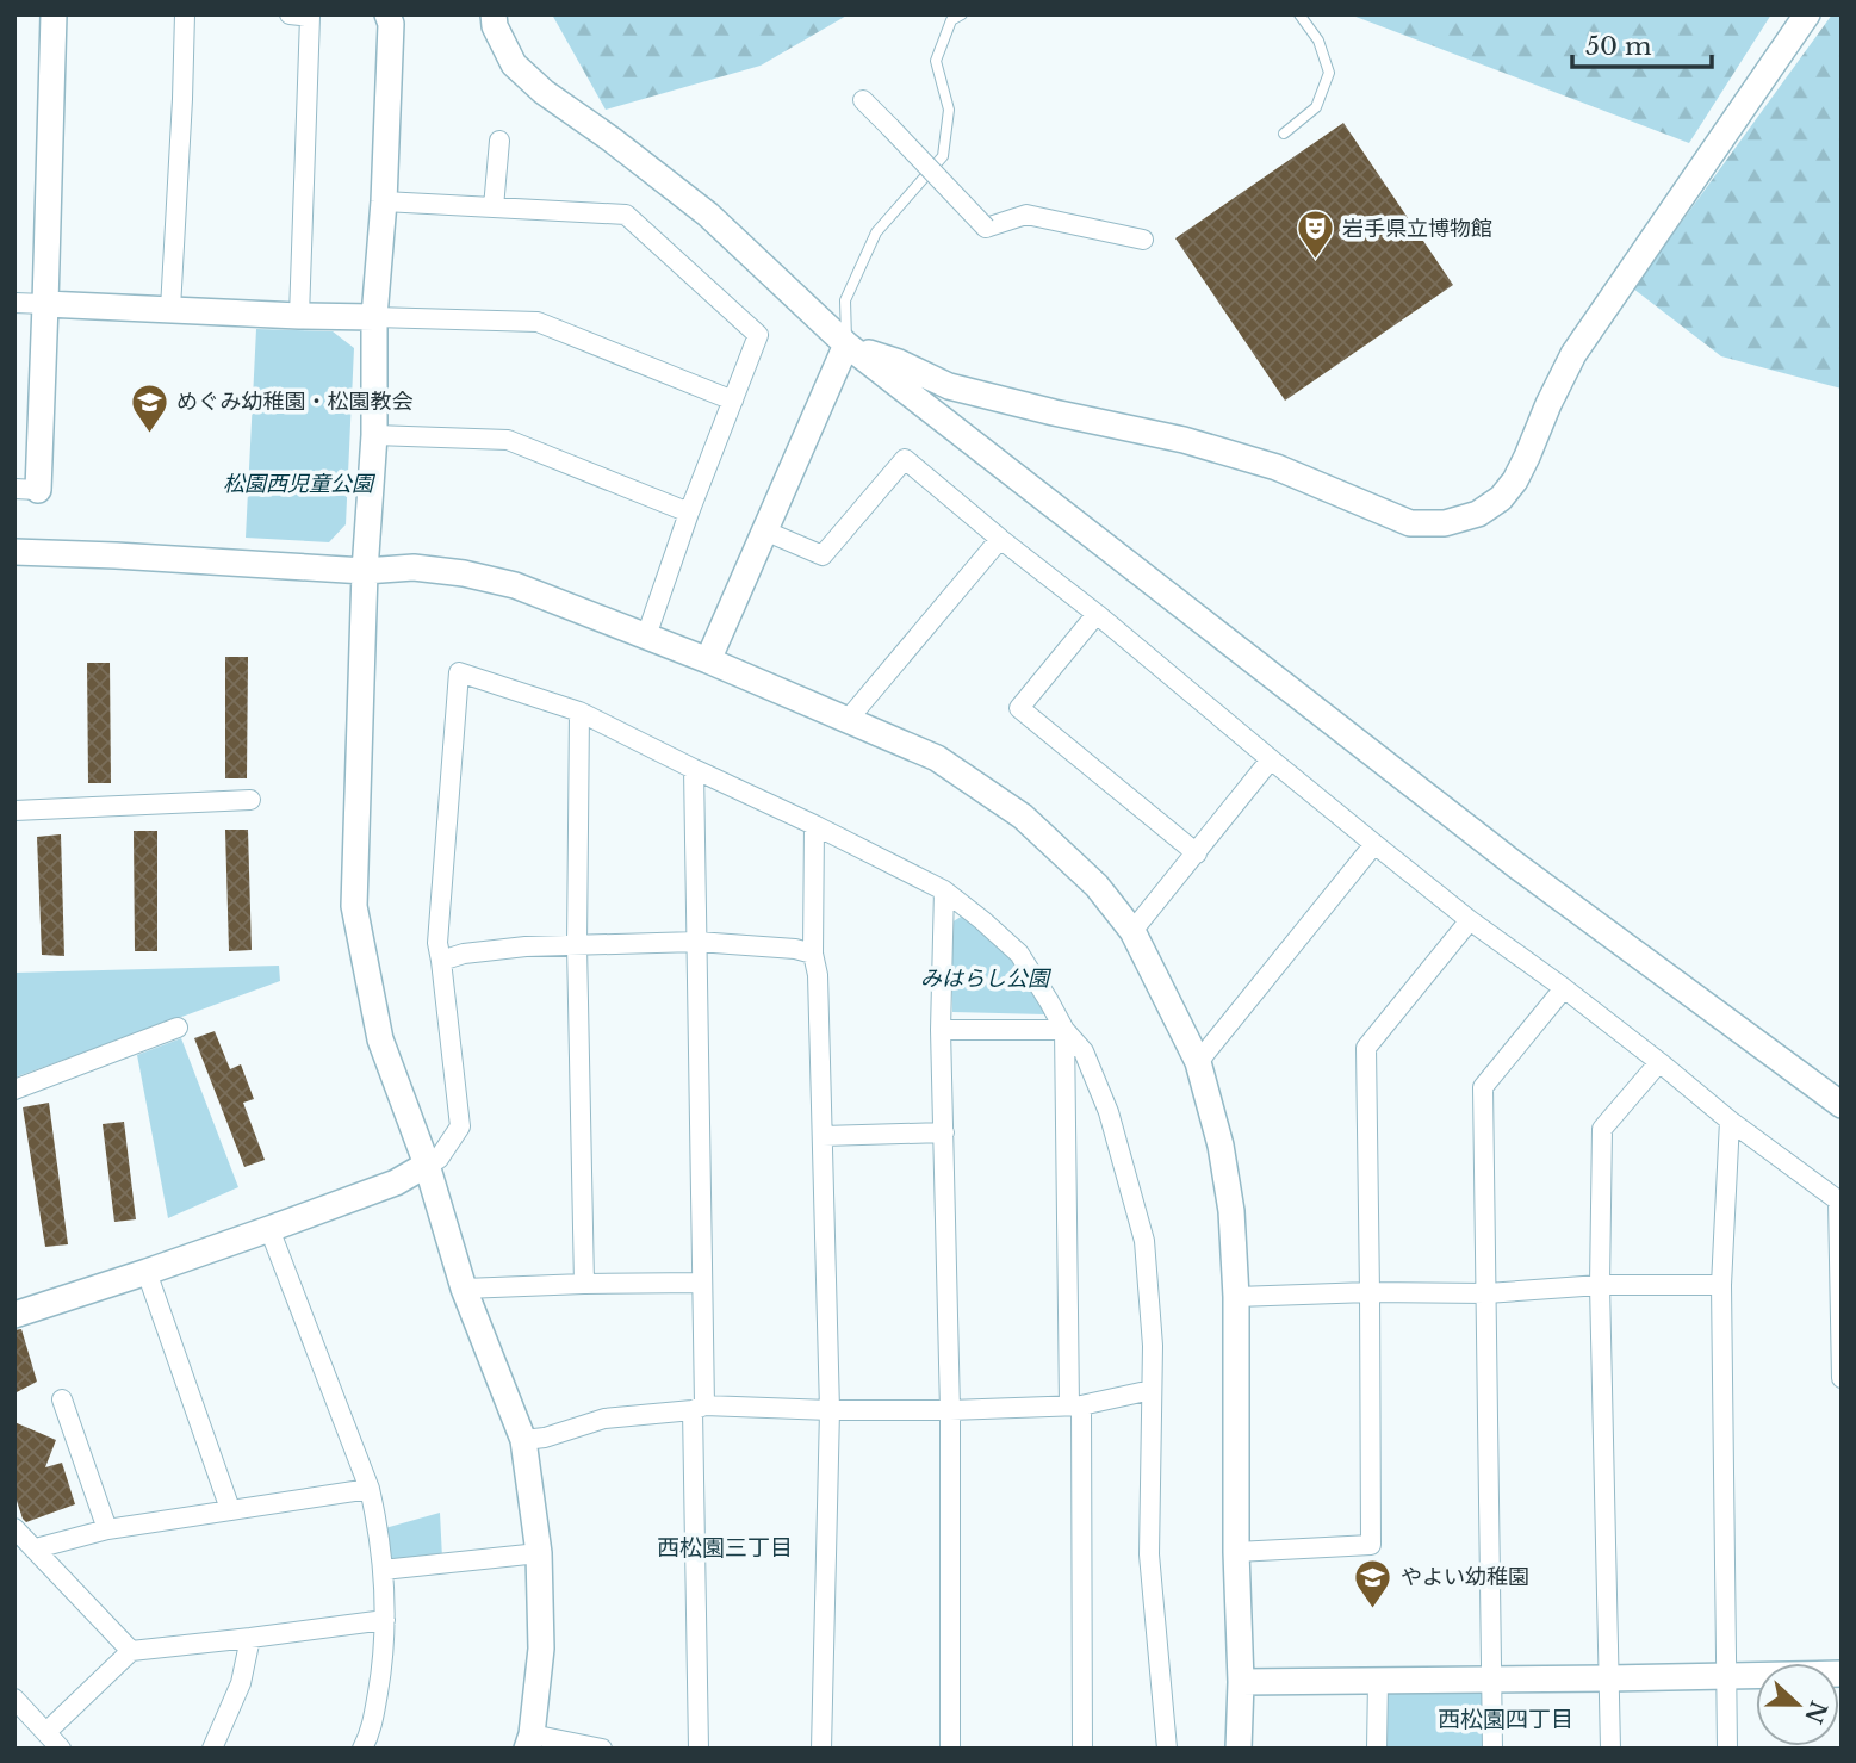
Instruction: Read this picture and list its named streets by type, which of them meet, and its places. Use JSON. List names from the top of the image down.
{
  "districts": ["西松園三丁目", "西松園四丁目"],
  "parks": ["松園西児童公園", "みはらし公園"],
  "places": {
    "theatre": ["岩手県立博物館"],
    "school or university": ["めぐみ幼稚園・松園教会", "やよい幼稚園"]
  },
  "scale_bar": "50 m",
  "north": "right"
}
